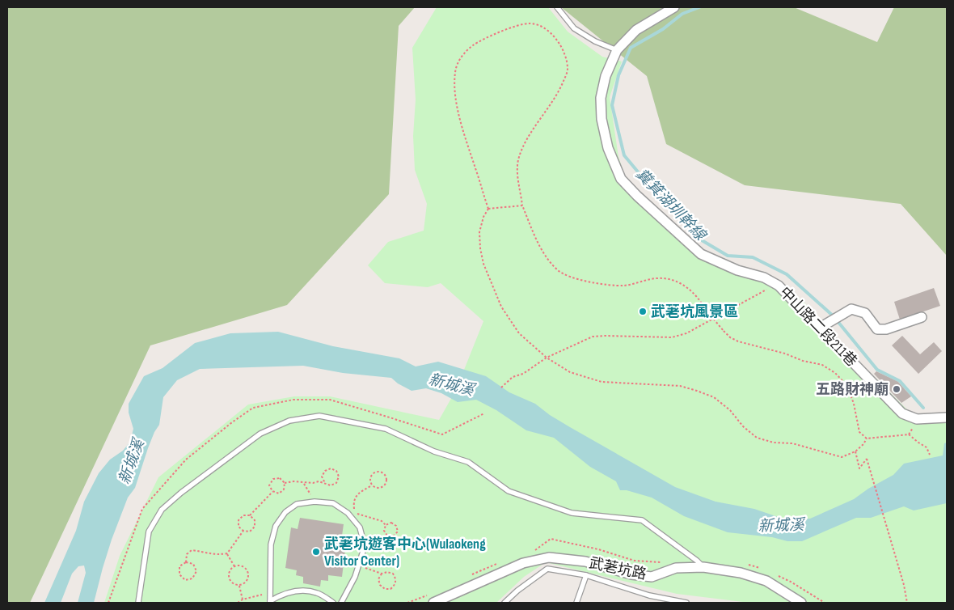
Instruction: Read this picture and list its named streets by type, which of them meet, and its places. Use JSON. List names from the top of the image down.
{
  "streets": {
    "street": ["中山路二段211巷", "武荖坑路"]
  },
  "water": ["糞箕湖圳幹線", "新城溪"],
  "places": ["武荖坑風景區", "五路財神廟", "武荖坑遊客中心(Wulaokeng Visitor Center)"]
}
